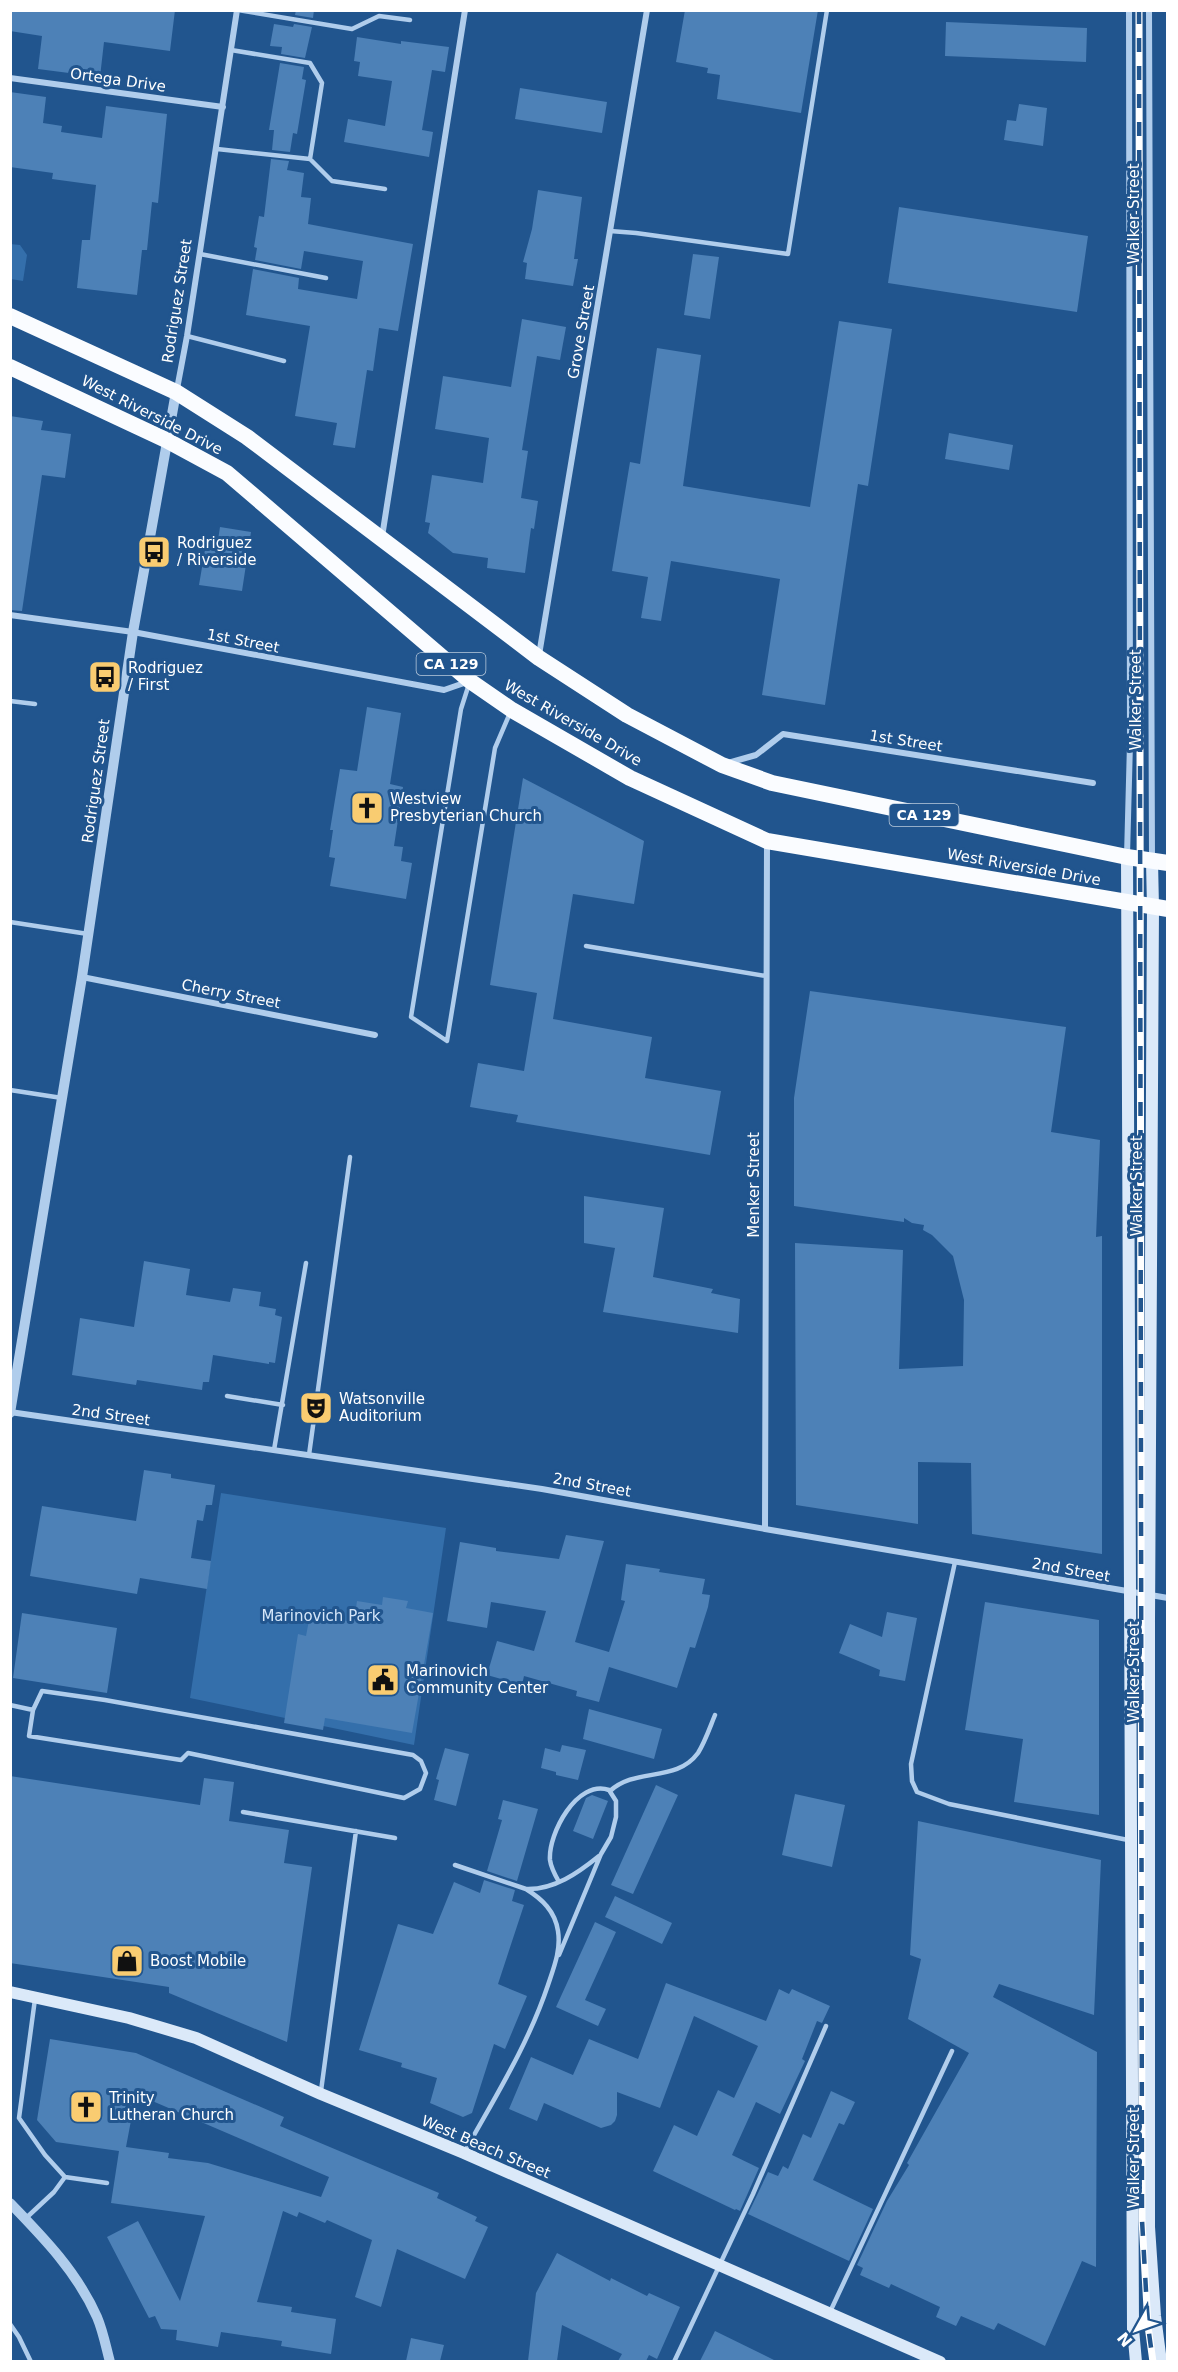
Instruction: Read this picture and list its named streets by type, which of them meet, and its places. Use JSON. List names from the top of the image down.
{
  "streets": {
    "highway": ["West Riverside Drive", "CA 129"],
    "main road": ["Walker Street", "West Beach Street"],
    "street": [
      "Ortega Drive",
      "Rodriguez Street",
      "Grove Street",
      "1st Street",
      "Cherry Street",
      "Menker Street",
      "2nd Street"
    ]
  },
  "crossings": [
    ["Ortega Drive", "Rodriguez Street"],
    ["Walker Street", "West Riverside Drive"],
    ["Walker Street", "2nd Street"],
    ["Rodriguez Street", "West Riverside Drive"],
    ["Rodriguez Street", "1st Street"],
    ["Rodriguez Street", "Cherry Street"],
    ["Rodriguez Street", "2nd Street"],
    ["Grove Street", "West Riverside Drive"],
    ["West Riverside Drive", "1st Street"],
    ["West Riverside Drive", "Menker Street"],
    ["Menker Street", "2nd Street"]
  ],
  "parks": ["Marinovich Park"],
  "places": {
    "bus stop": ["Rodriguez / Riverside", "Rodriguez / First"],
    "church": ["Westview Presbyterian Church", "Trinity Lutheran Church"],
    "theatre": ["Watsonville Auditorium"],
    "public building": ["Marinovich Community Center"],
    "shop": ["Boost Mobile"]
  },
  "north": "bottom left"
}
